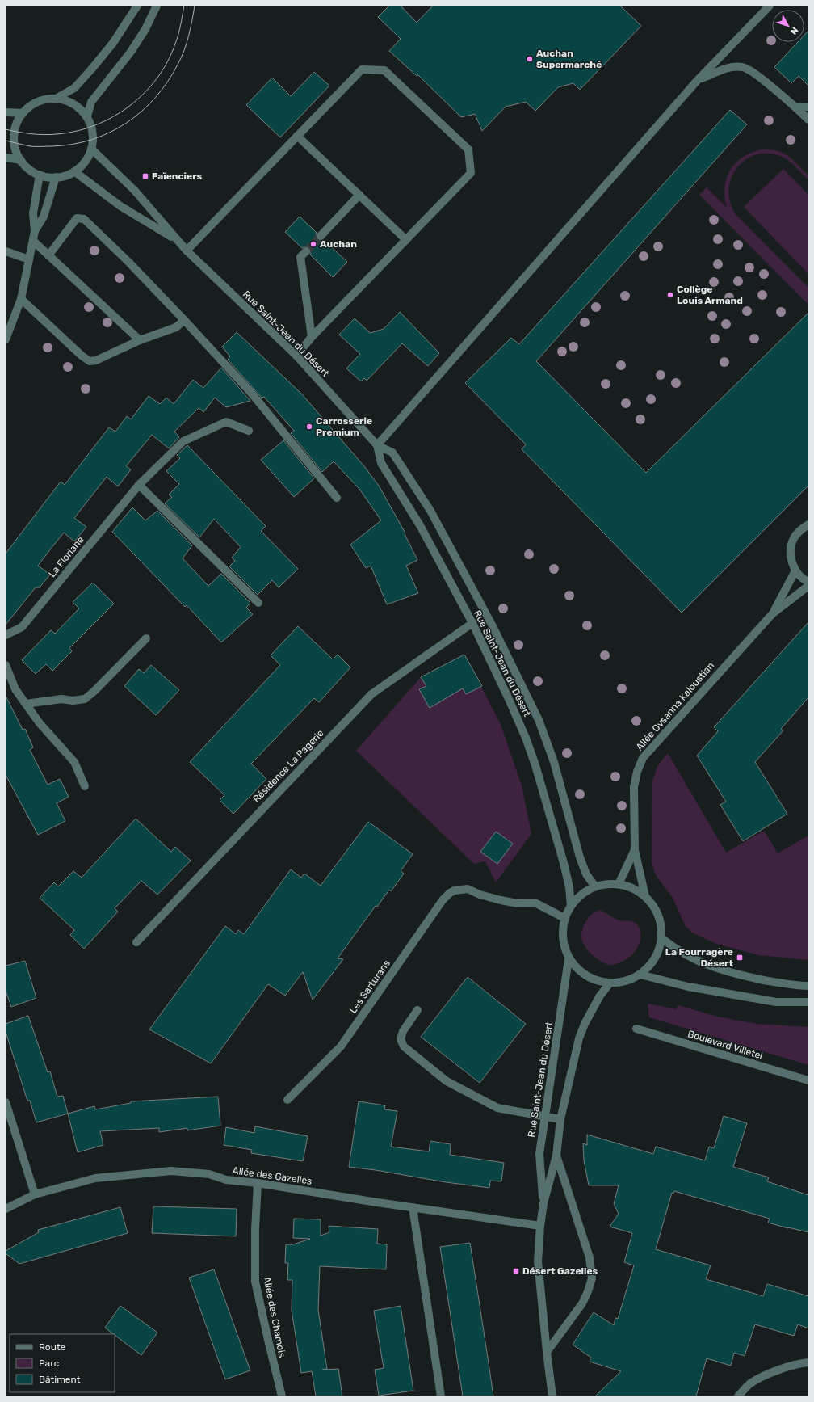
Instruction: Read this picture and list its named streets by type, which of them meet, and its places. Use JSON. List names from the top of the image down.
{
  "streets": {
    "street": [
      "Rue Saint-Jean du Désert",
      "La Floriane",
      "Allée Ovsanna Kaloustian",
      "Résidence La Pagerie",
      "Les Sarturans",
      "Boulevard Villetel",
      "Allée des Gazelles",
      "Allée des Chamois"
    ]
  },
  "crossings": [
    ["Rue Saint-Jean du Désert", "Allée Ovsanna Kaloustian"],
    ["Rue Saint-Jean du Désert", "Résidence La Pagerie"],
    ["Rue Saint-Jean du Désert", "Les Sarturans"],
    ["Rue Saint-Jean du Désert", "Allée des Gazelles"],
    ["Allée Ovsanna Kaloustian", "Les Sarturans"],
    ["Allée des Gazelles", "Allée des Chamois"]
  ],
  "places": {
    "other": [
      "Auchan Supermarché",
      "Auchan",
      "Collège Louis Armand",
      "Carrosserie Premium"
    ],
    "transit": ["Faïenciers", "La Fourragère Désert", "Désert Gazelles"]
  },
  "legend": ["Route", "Parc", "Bâtiment"],
  "north": "bottom right"
}
